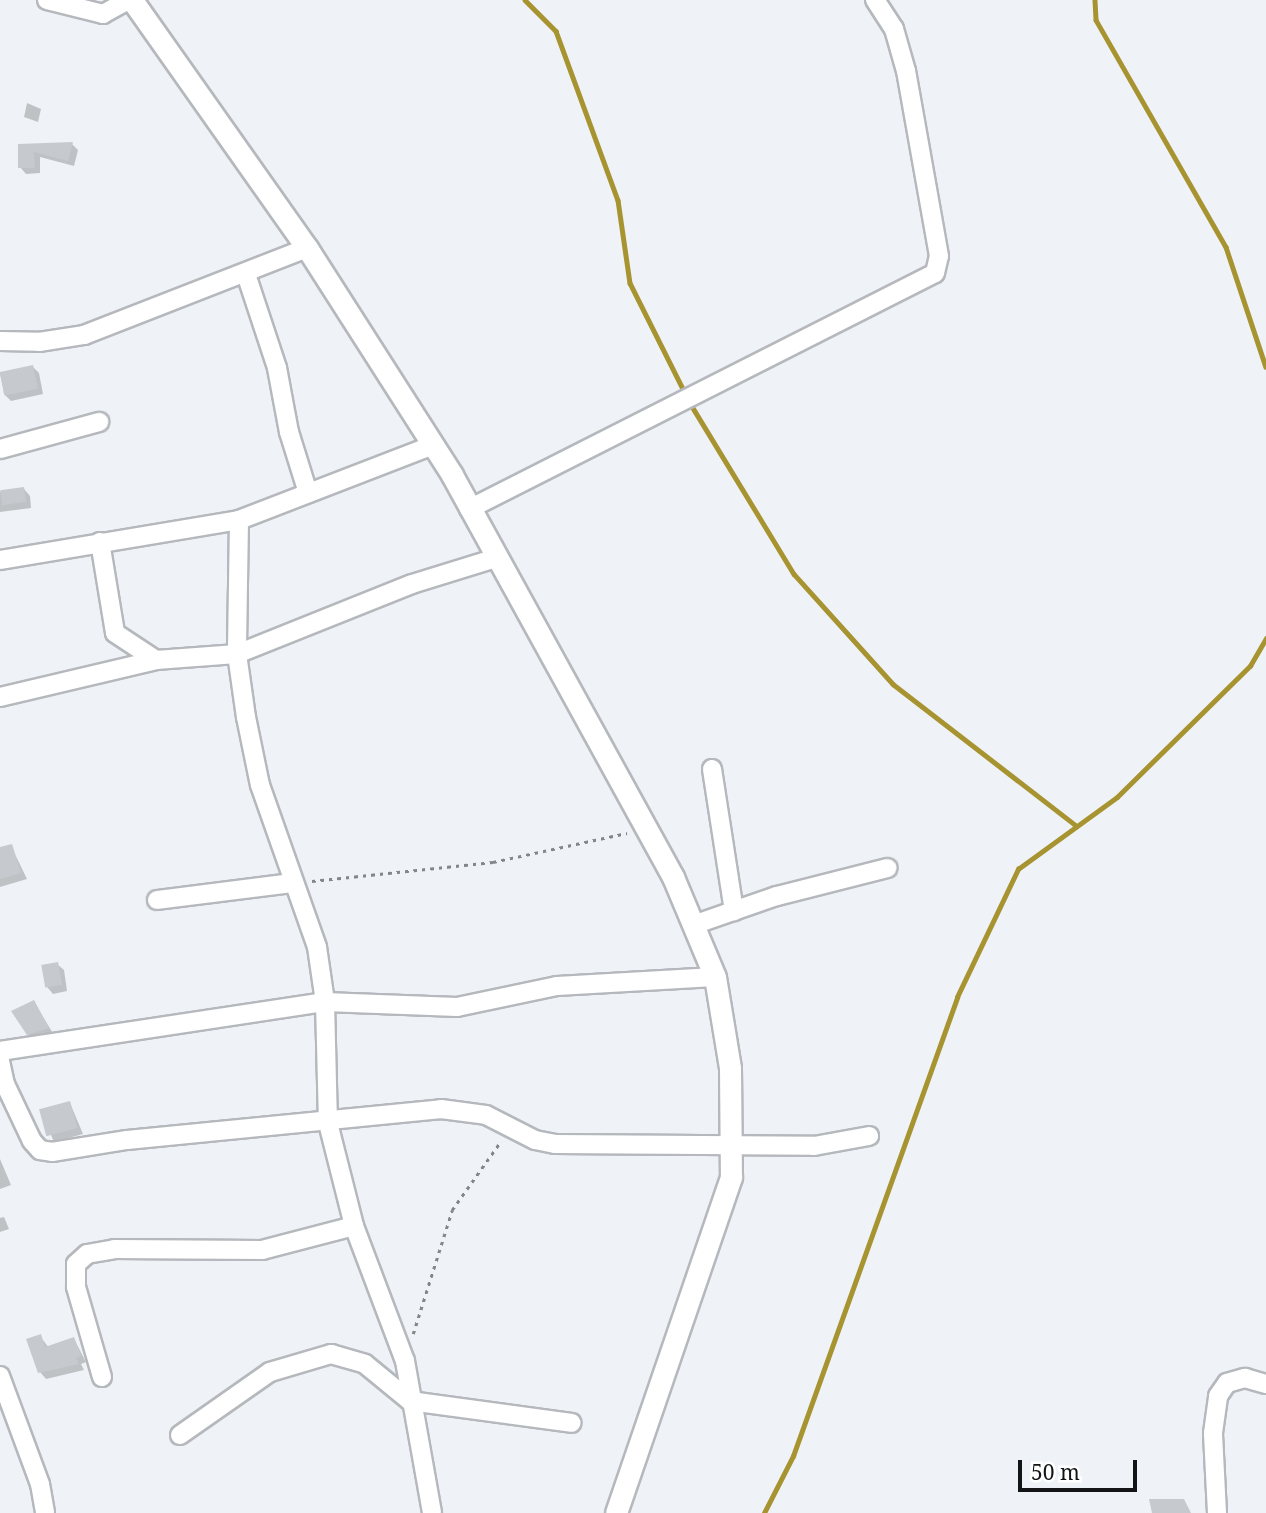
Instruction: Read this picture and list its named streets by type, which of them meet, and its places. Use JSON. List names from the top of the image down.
{
  "scale_bar": "50 m"
}
